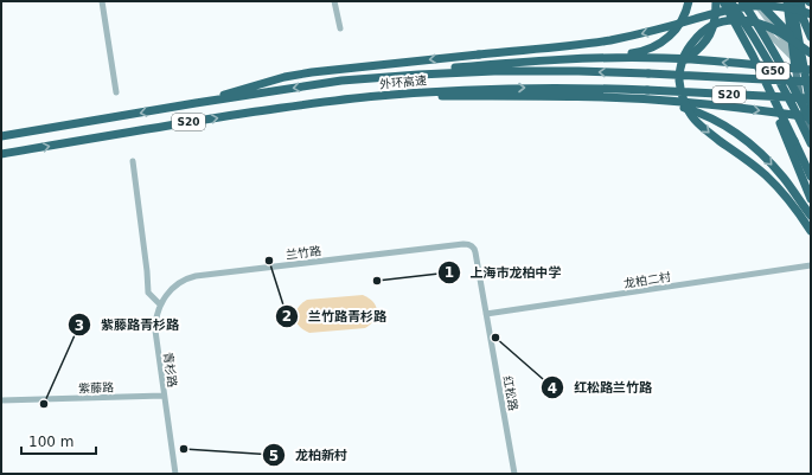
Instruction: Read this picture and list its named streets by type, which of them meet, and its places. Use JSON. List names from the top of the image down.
{
  "streets": {
    "highway": ["G50", "外环高速", "S20"],
    "street": [
      "兰竹路",
      "龙柏二村",
      "青杉路",
      "紫藤路",
      "红松路"
    ]
  },
  "crossings": [
    ["兰竹路", "青杉路"],
    ["兰竹路", "红松路"],
    ["龙柏二村", "红松路"],
    ["青杉路", "紫藤路"]
  ],
  "places": [
    "兰竹路青杉路",
    "上海市龙柏中学",
    "红松路兰竹路",
    "紫藤路青杉路",
    "龙柏新村"
  ],
  "scale_bar": "100 m"
}
